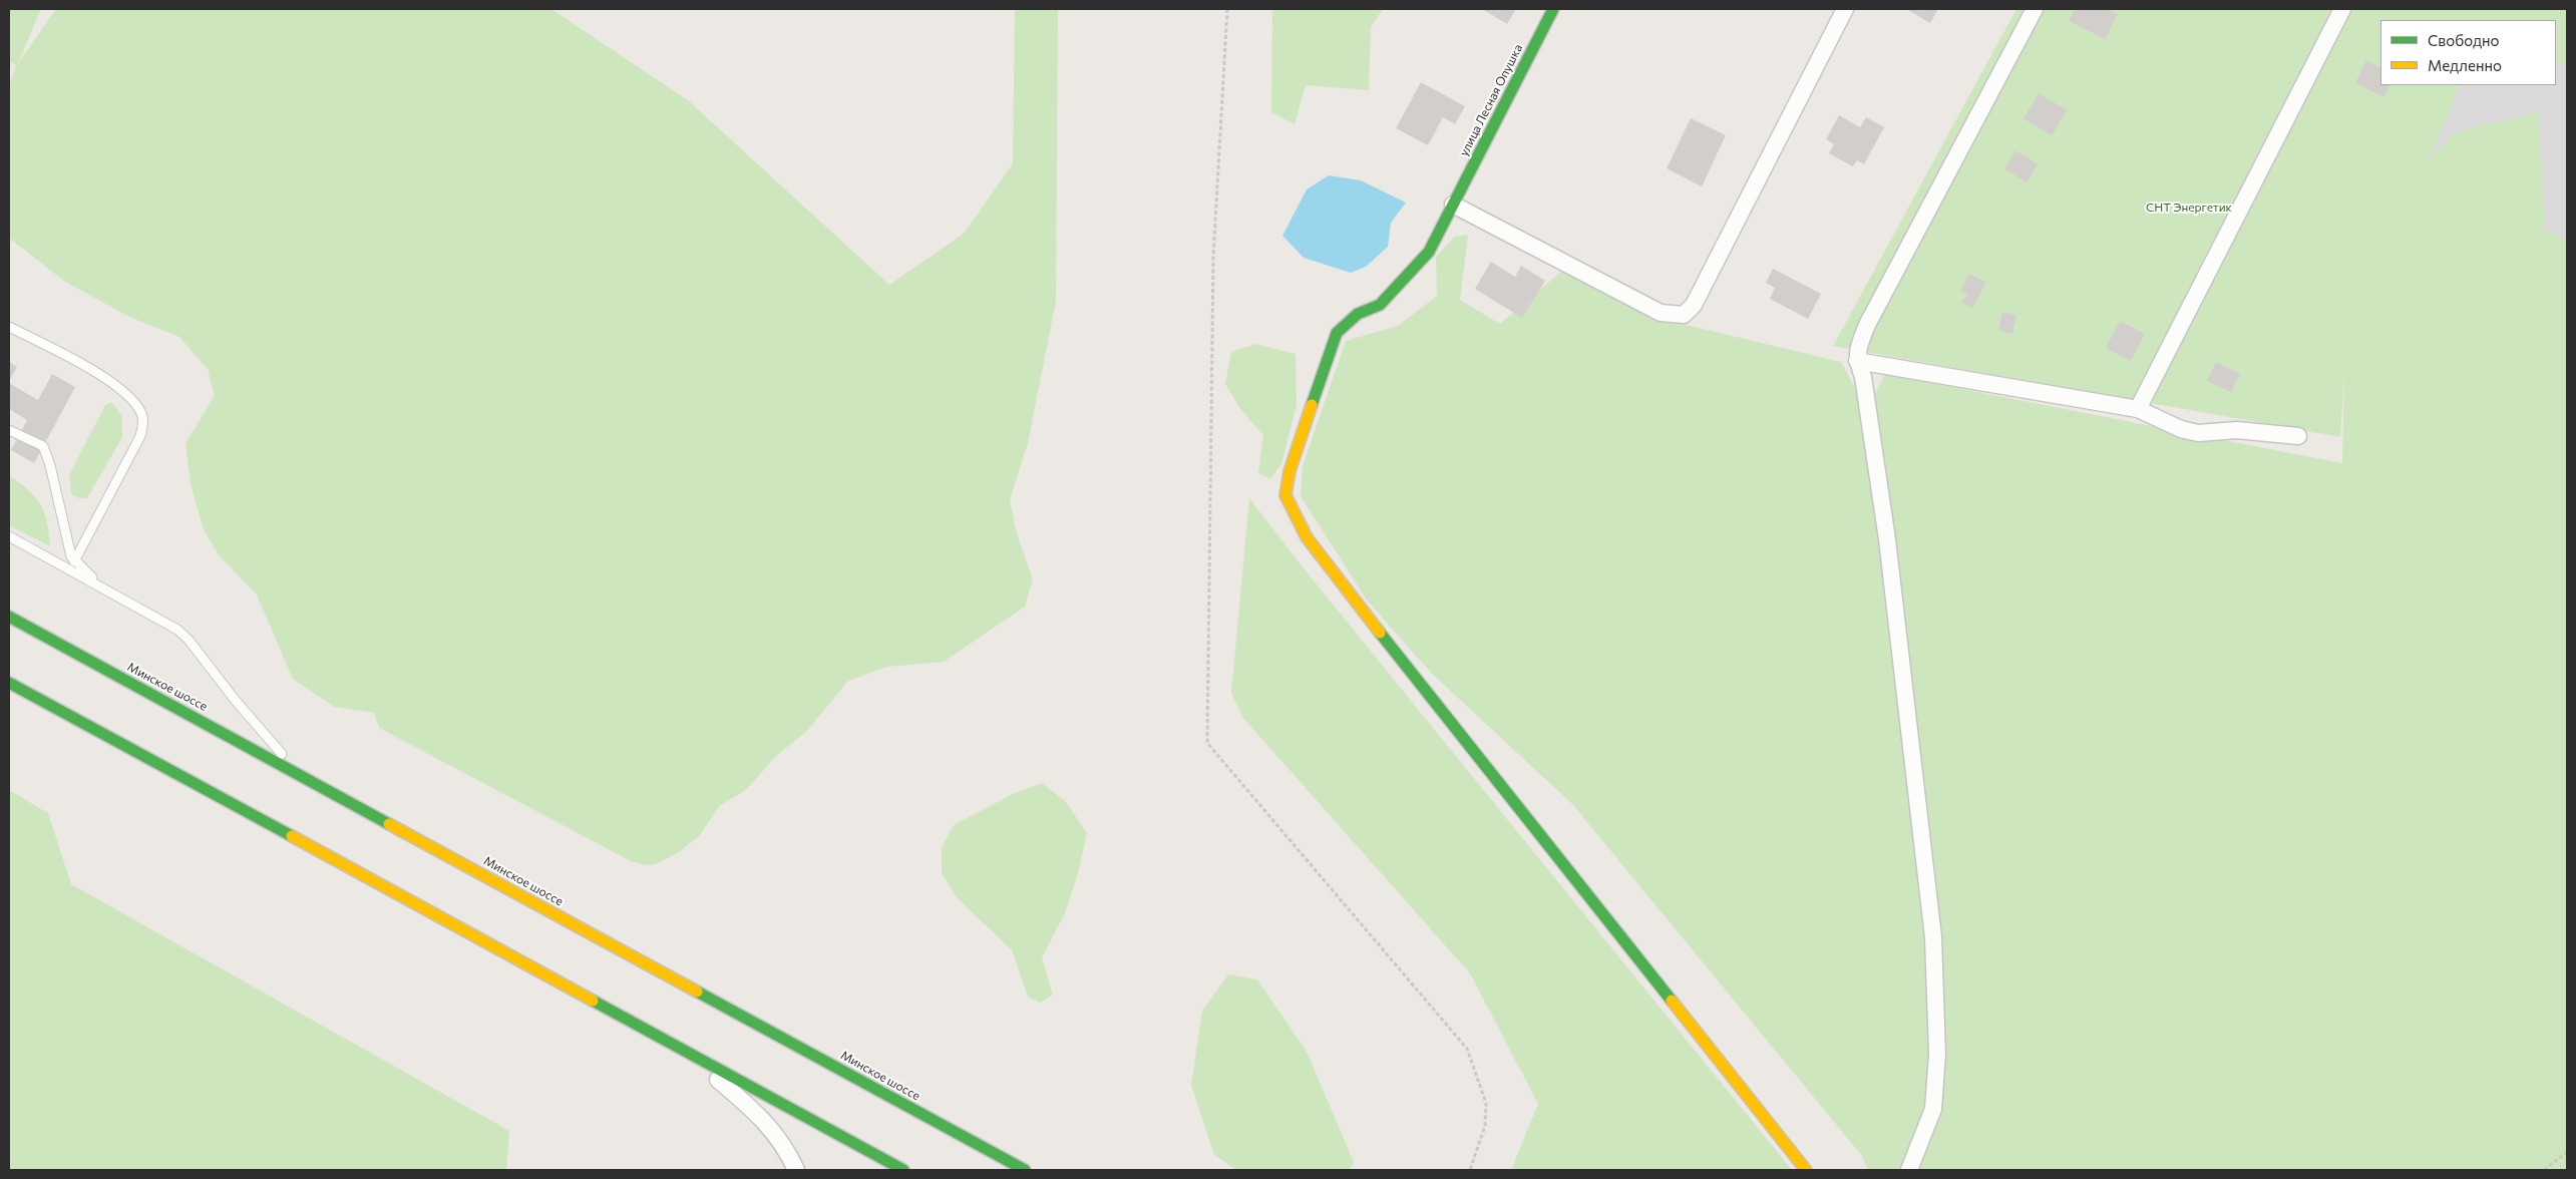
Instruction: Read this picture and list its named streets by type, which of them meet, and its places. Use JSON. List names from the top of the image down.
{
  "streets": {
    "main road": ["улица Лесная Опушка", "Минское шоссе"]
  },
  "parks": ["СНТ Энергетик"],
  "legend": ["Свободно", "Медленно"]
}
